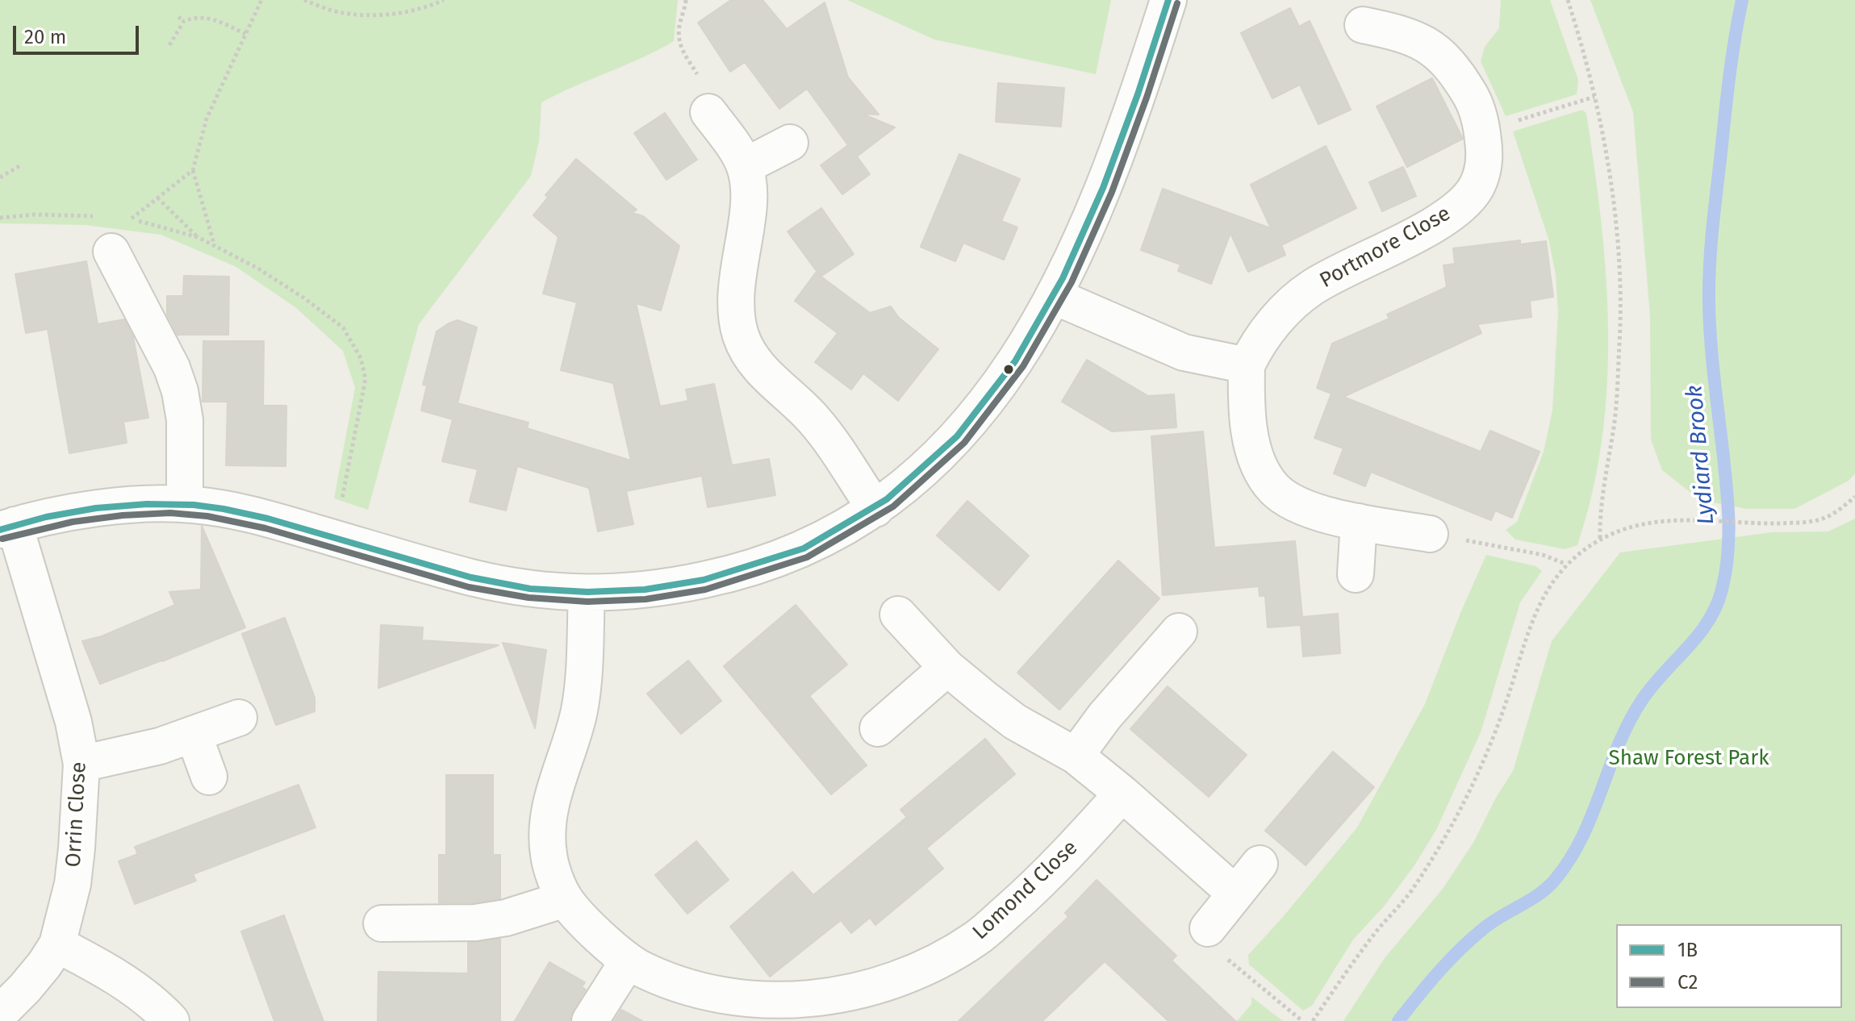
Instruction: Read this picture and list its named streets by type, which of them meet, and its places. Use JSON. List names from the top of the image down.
{
  "streets": {
    "street": ["Portmore Close", "Orrin Close", "Lomond Close"]
  },
  "water": ["Lydiard Brook"],
  "parks": ["Shaw Forest Park"],
  "lines": ["transit line 1B", "transit line C2"],
  "legend": ["1B", "C2"],
  "scale_bar": "20 m"
}
